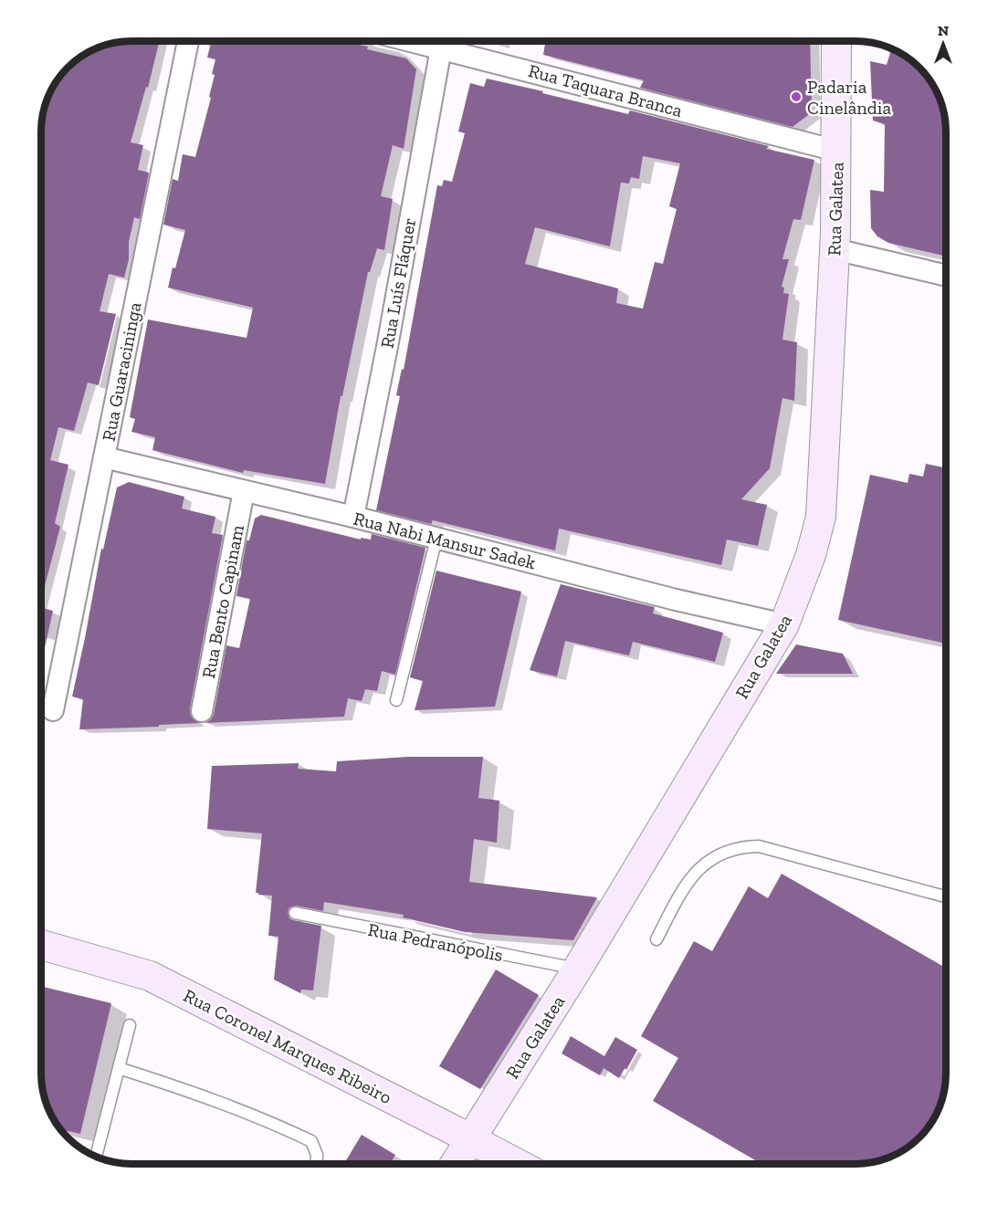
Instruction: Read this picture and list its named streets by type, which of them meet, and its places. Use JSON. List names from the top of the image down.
{
  "streets": {
    "street": [
      "Rua Taquara Branca",
      "Rua Galatea",
      "Rua Luís Fláquer",
      "Rua Guaracininga",
      "Rua Nabi Mansur Sadek",
      "Rua Bento Capinam",
      "Rua Coronel Marques Ribeiro"
    ],
    "lane": ["Rua Pedranópolis"]
  },
  "crossings": [
    ["Rua Taquara Branca", "Rua Galatea"],
    ["Rua Taquara Branca", "Rua Luís Fláquer"],
    ["Rua Galatea", "Rua Nabi Mansur Sadek"],
    ["Rua Galatea", "Rua Pedranópolis"],
    ["Rua Galatea", "Rua Coronel Marques Ribeiro"],
    ["Rua Luís Fláquer", "Rua Nabi Mansur Sadek"],
    ["Rua Guaracininga", "Rua Nabi Mansur Sadek"],
    ["Rua Nabi Mansur Sadek", "Rua Bento Capinam"]
  ],
  "places": ["Padaria Cinelândia"],
  "north": "top"
}
